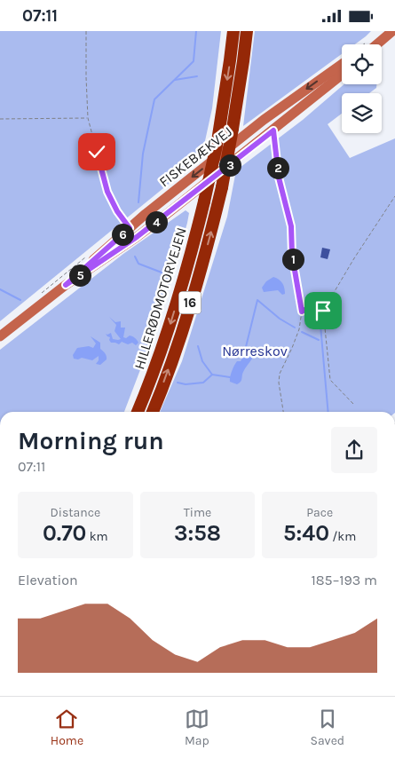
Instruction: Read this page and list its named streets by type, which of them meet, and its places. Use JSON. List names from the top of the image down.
{
  "streets": {
    "highway": ["HILLERØDMOTORVEJEN", "16"],
    "street": ["FISKEBÆKVEJ"]
  },
  "parks": ["Nørreskov"],
  "page": {
    "status": "07:11",
    "pins": [
      "3",
      "2",
      "4",
      "6",
      "1",
      "5"
    ],
    "heading": ["Morning run", "07:11"],
    "stats": [
      ["Distance", "0.70 km"],
      ["Time", "3:58"],
      ["Pace", "5:40 /km"]
    ],
    "chart": ["Elevation", "185–193 m"],
    "tabs": ["Home", "Map", "Saved"]
  }
}
